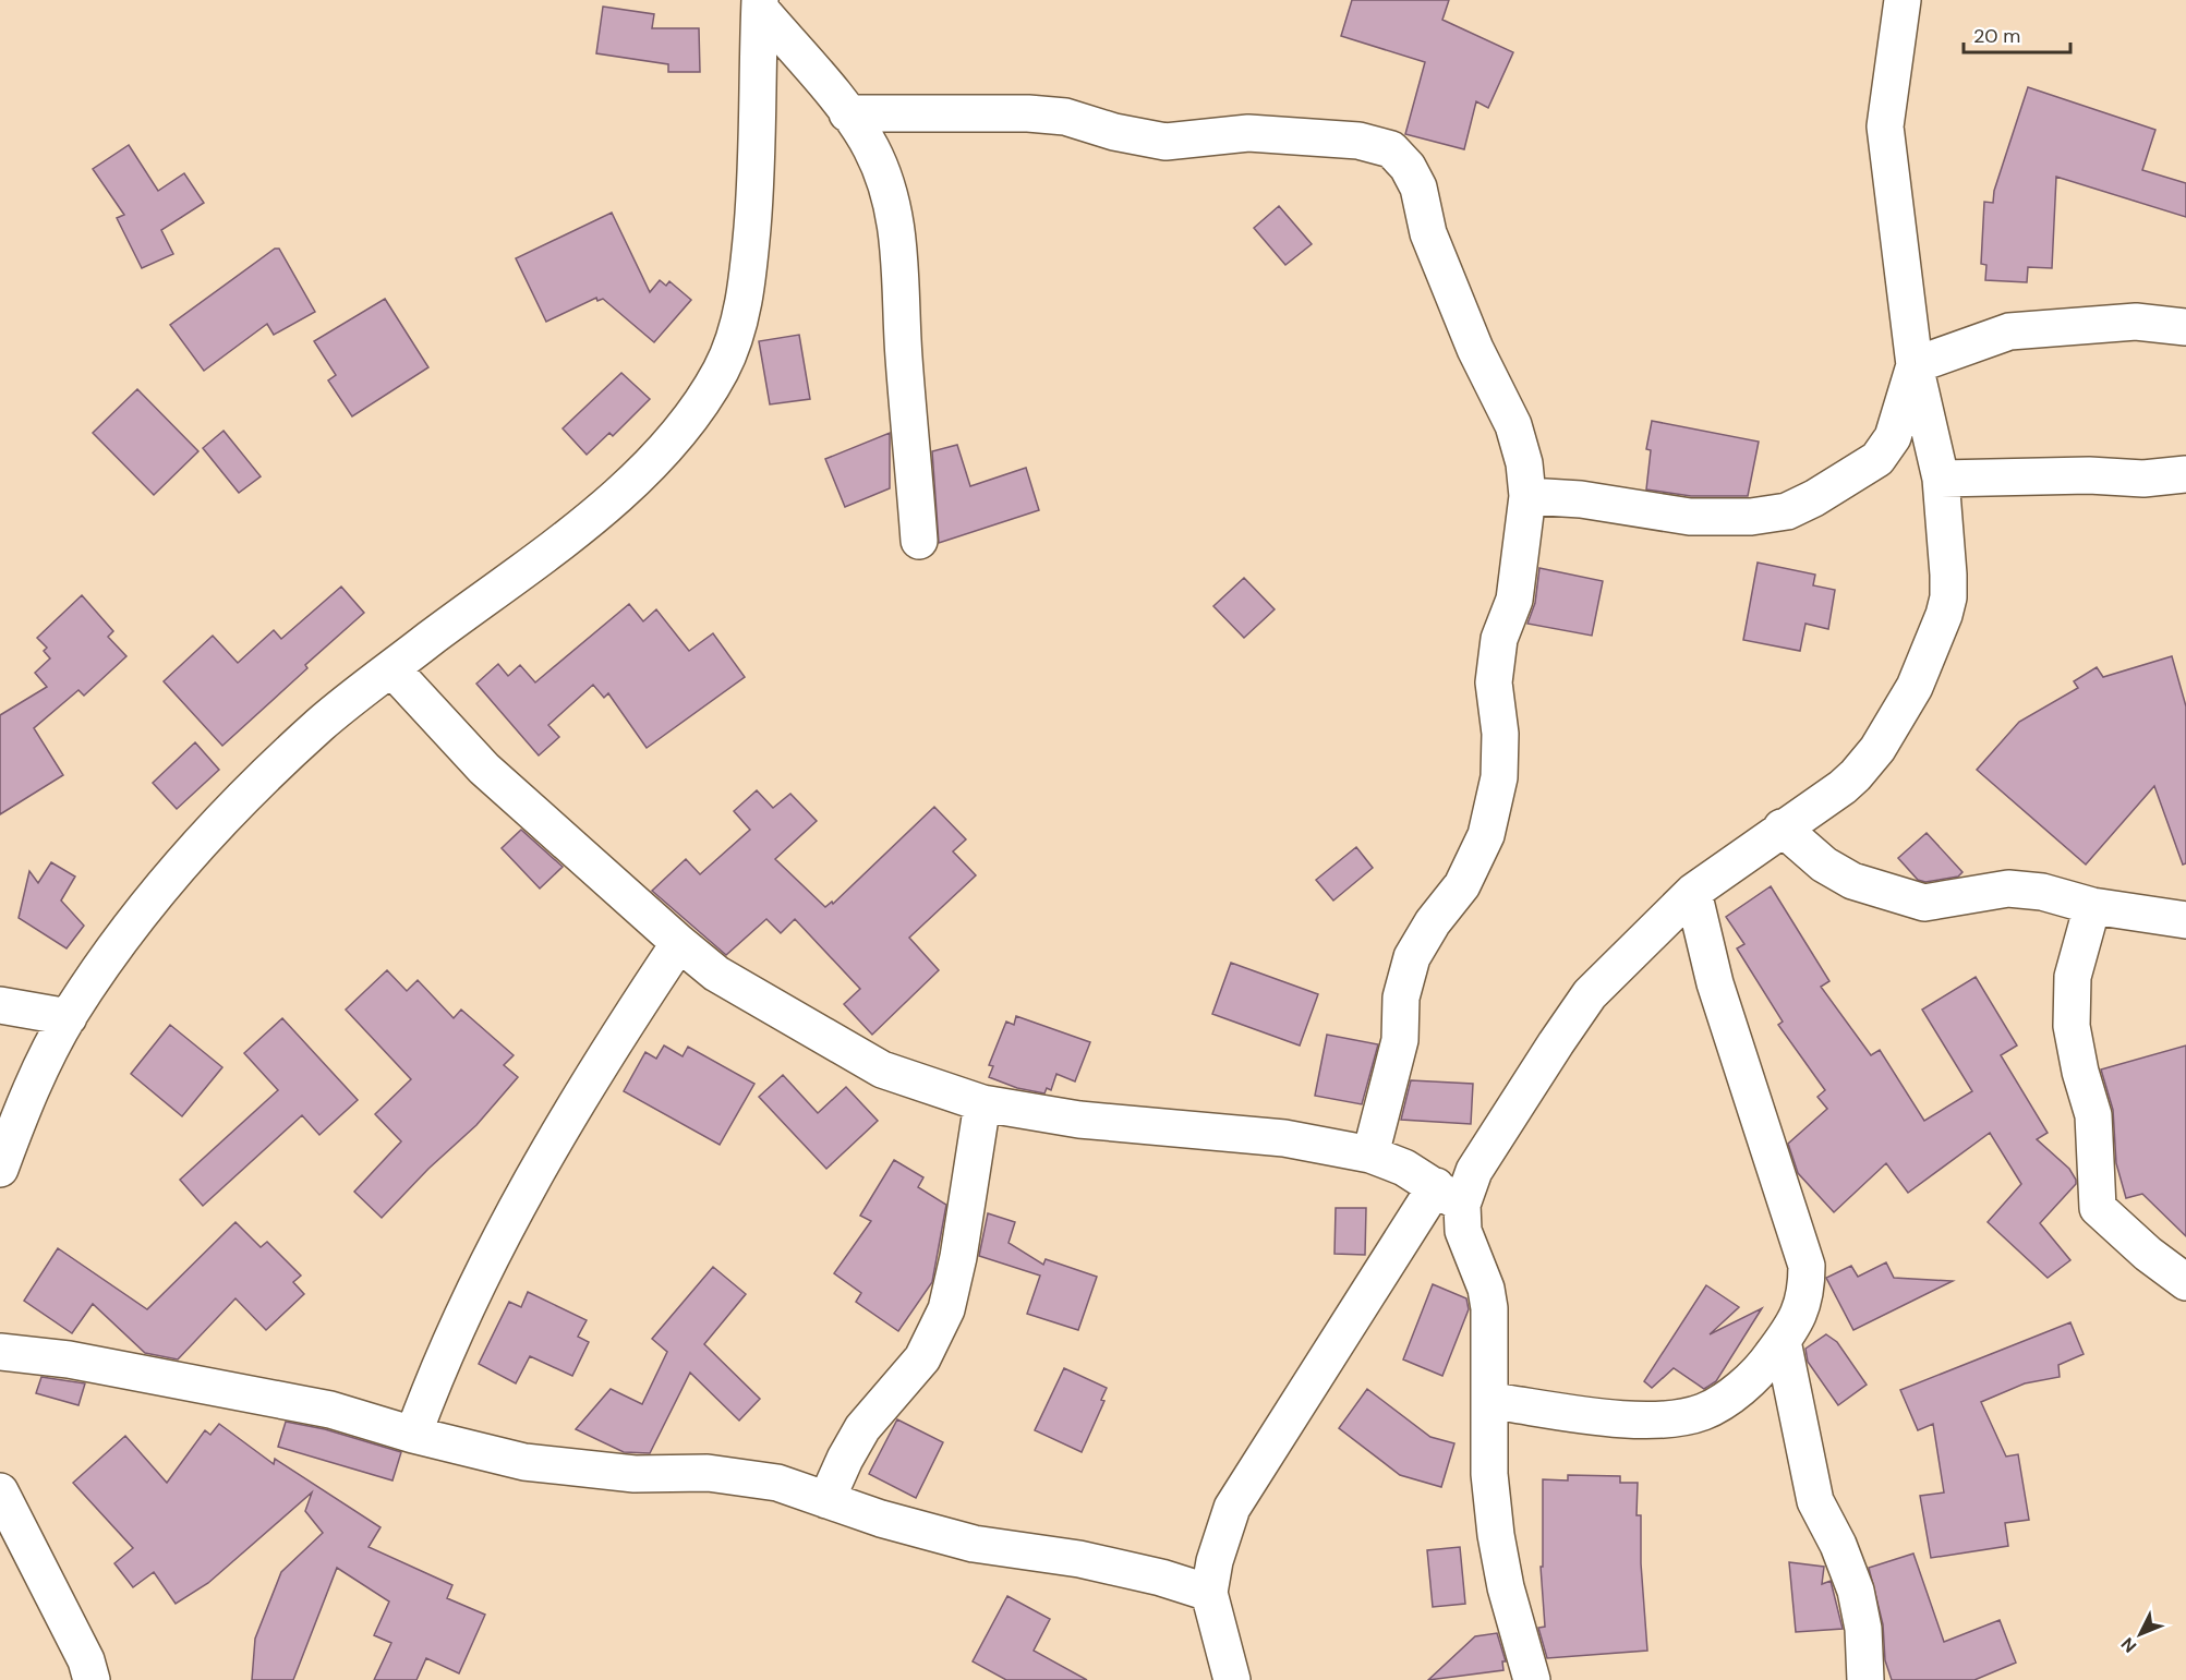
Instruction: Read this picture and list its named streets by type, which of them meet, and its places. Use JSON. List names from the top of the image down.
{
  "scale_bar": "20 m",
  "north": "bottom left"
}
